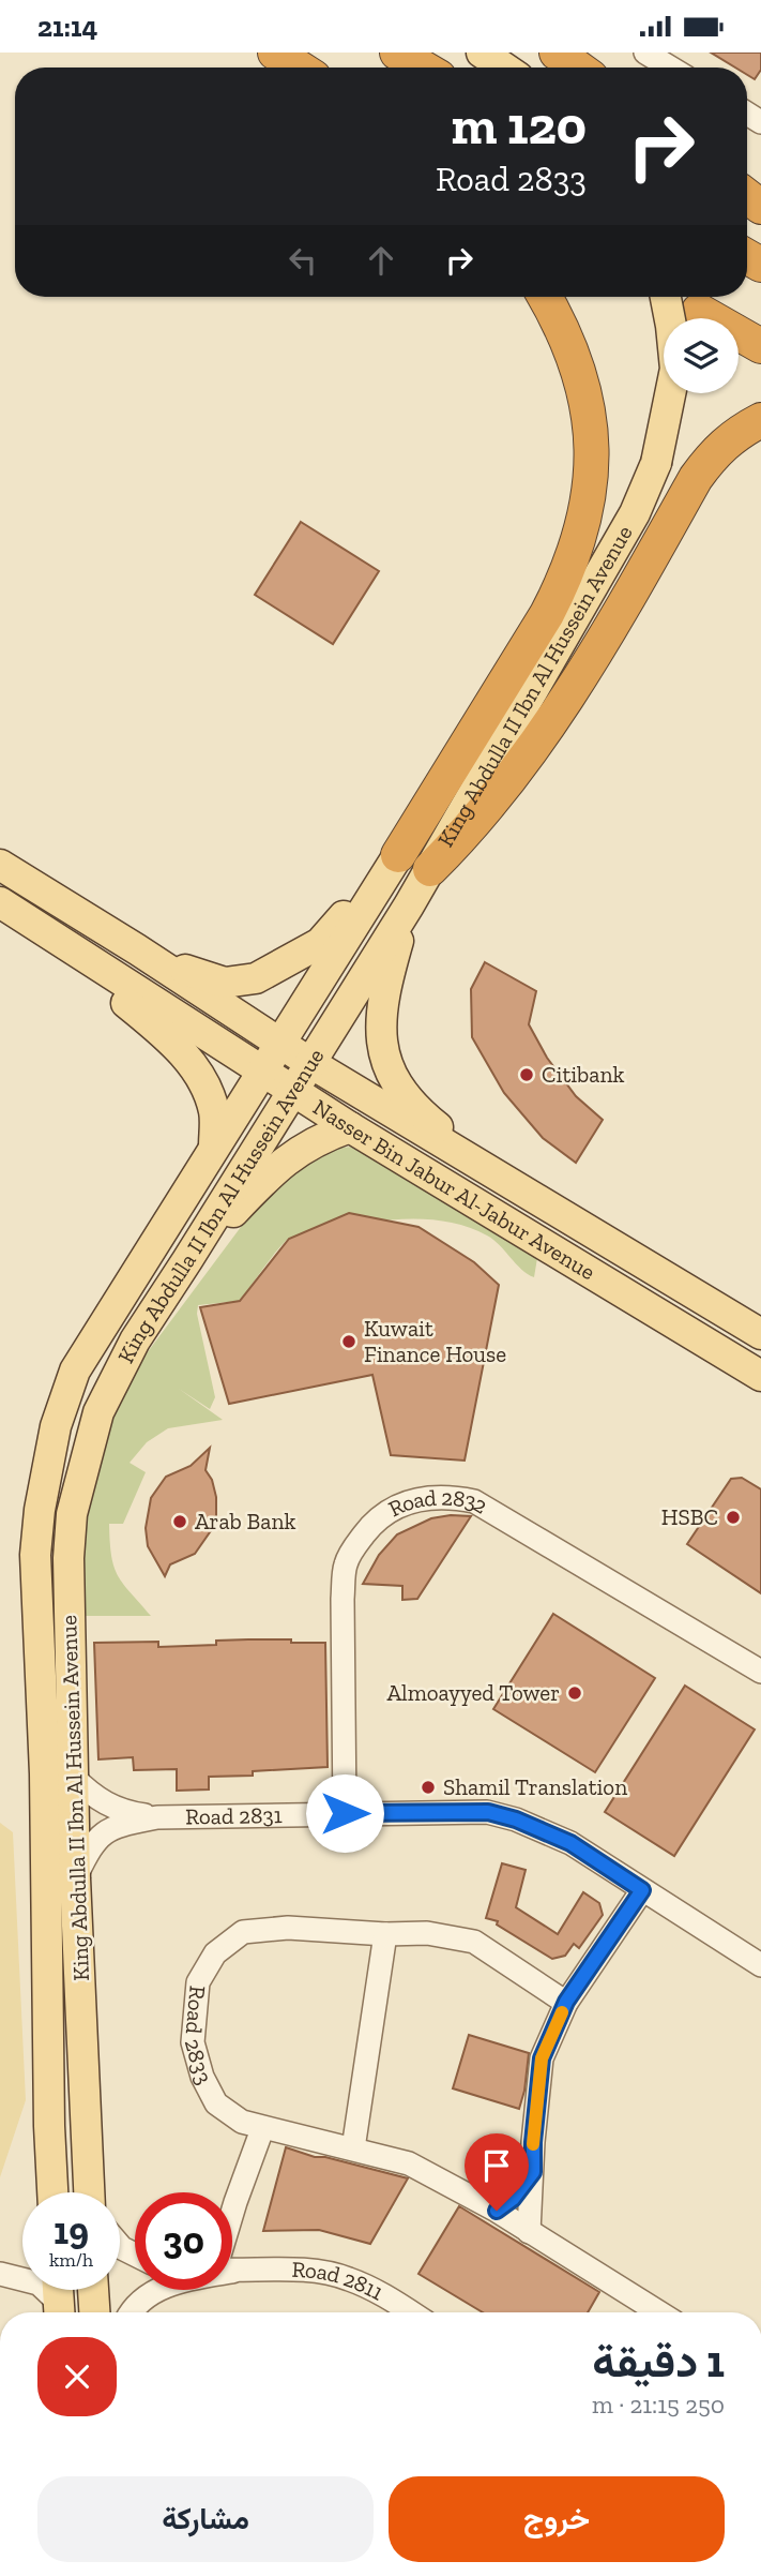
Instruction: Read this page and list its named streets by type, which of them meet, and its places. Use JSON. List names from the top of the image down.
{
  "streets": {
    "main road": ["King Abdulla II Ibn Al Hussein Avenue", "Nasser Bin Jabur Al-Jabur Avenue"],
    "street": [
      "Road 2832",
      "Road 2831",
      "Road 2833",
      "Road 2811"
    ]
  },
  "crossings": [
    ["King Abdulla II Ibn Al Hussein Avenue", "Nasser Bin Jabur Al-Jabur Avenue"],
    ["King Abdulla II Ibn Al Hussein Avenue", "Road 2831"],
    ["Road 2832", "Road 2831"]
  ],
  "places": [
    "Citibank",
    "Kuwait Finance House",
    "HSBC",
    "Arab Bank",
    "Almoayyed Tower",
    "Shamil Translation"
  ],
  "page": {
    "status": "21:14",
    "turn": ["120 m", "Road 2833"],
    "speed": "19 km/h",
    "limit": "30",
    "heading": ["1 دقيقة", "250 m · 21:15"],
    "buttons": ["خروج", "مشاركة"]
  }
}
